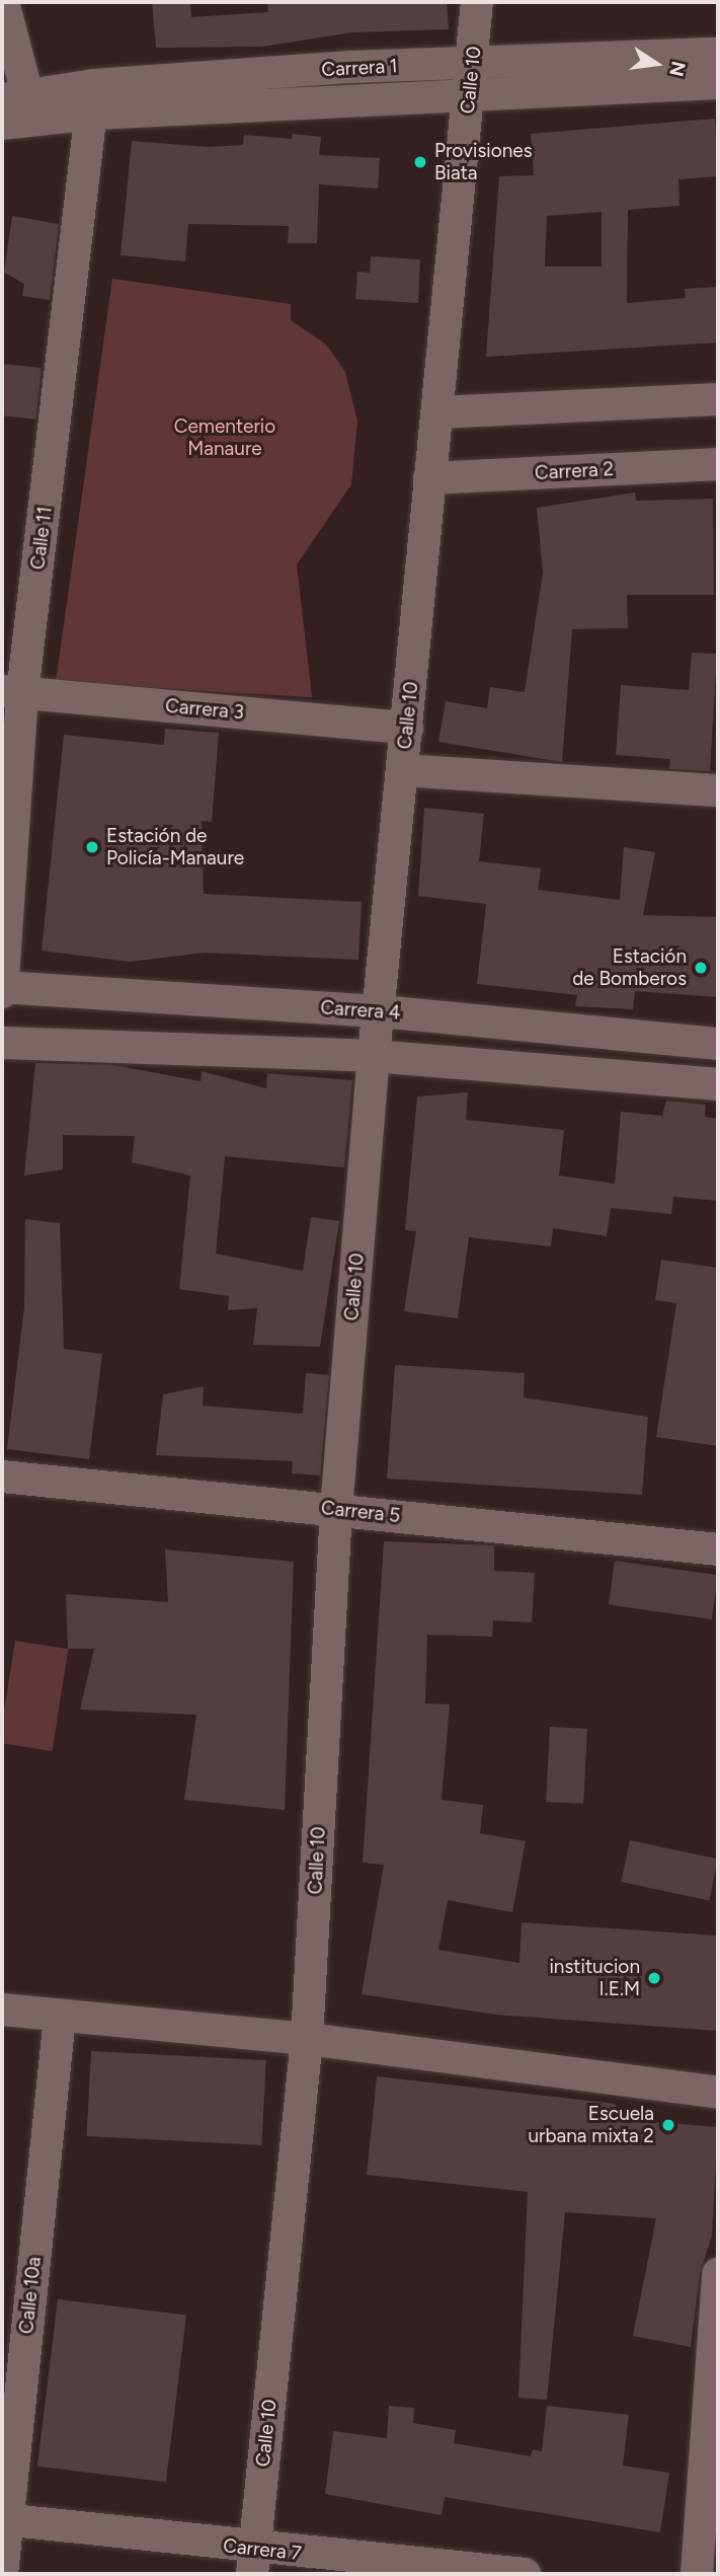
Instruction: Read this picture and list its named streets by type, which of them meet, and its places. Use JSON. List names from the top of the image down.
{
  "streets": {
    "street": [
      "Carrera 1",
      "Calle 10",
      "Carrera 2",
      "Calle 11",
      "Carrera 3",
      "Carrera 4",
      "Carrera 5",
      "Calle 10a",
      "Carrera 7"
    ]
  },
  "crossings": [
    ["Carrera 1", "Calle 10"],
    ["Carrera 1", "Calle 11"],
    ["Calle 10", "Carrera 2"],
    ["Calle 10", "Carrera 3"],
    ["Calle 10", "Carrera 4"],
    ["Calle 10", "Carrera 5"],
    ["Calle 10", "Carrera 7"],
    ["Calle 11", "Carrera 3"],
    ["Calle 11", "Carrera 4"],
    ["Calle 10a", "Carrera 7"]
  ],
  "parks": ["Cementerio Manaure"],
  "places": [
    "Provisiones Biata",
    "Estación de Policía-Manaure",
    "Estación de Bomberos",
    "institucion I.E.M",
    "Escuela urbana mixta 2"
  ],
  "north": "right"
}
